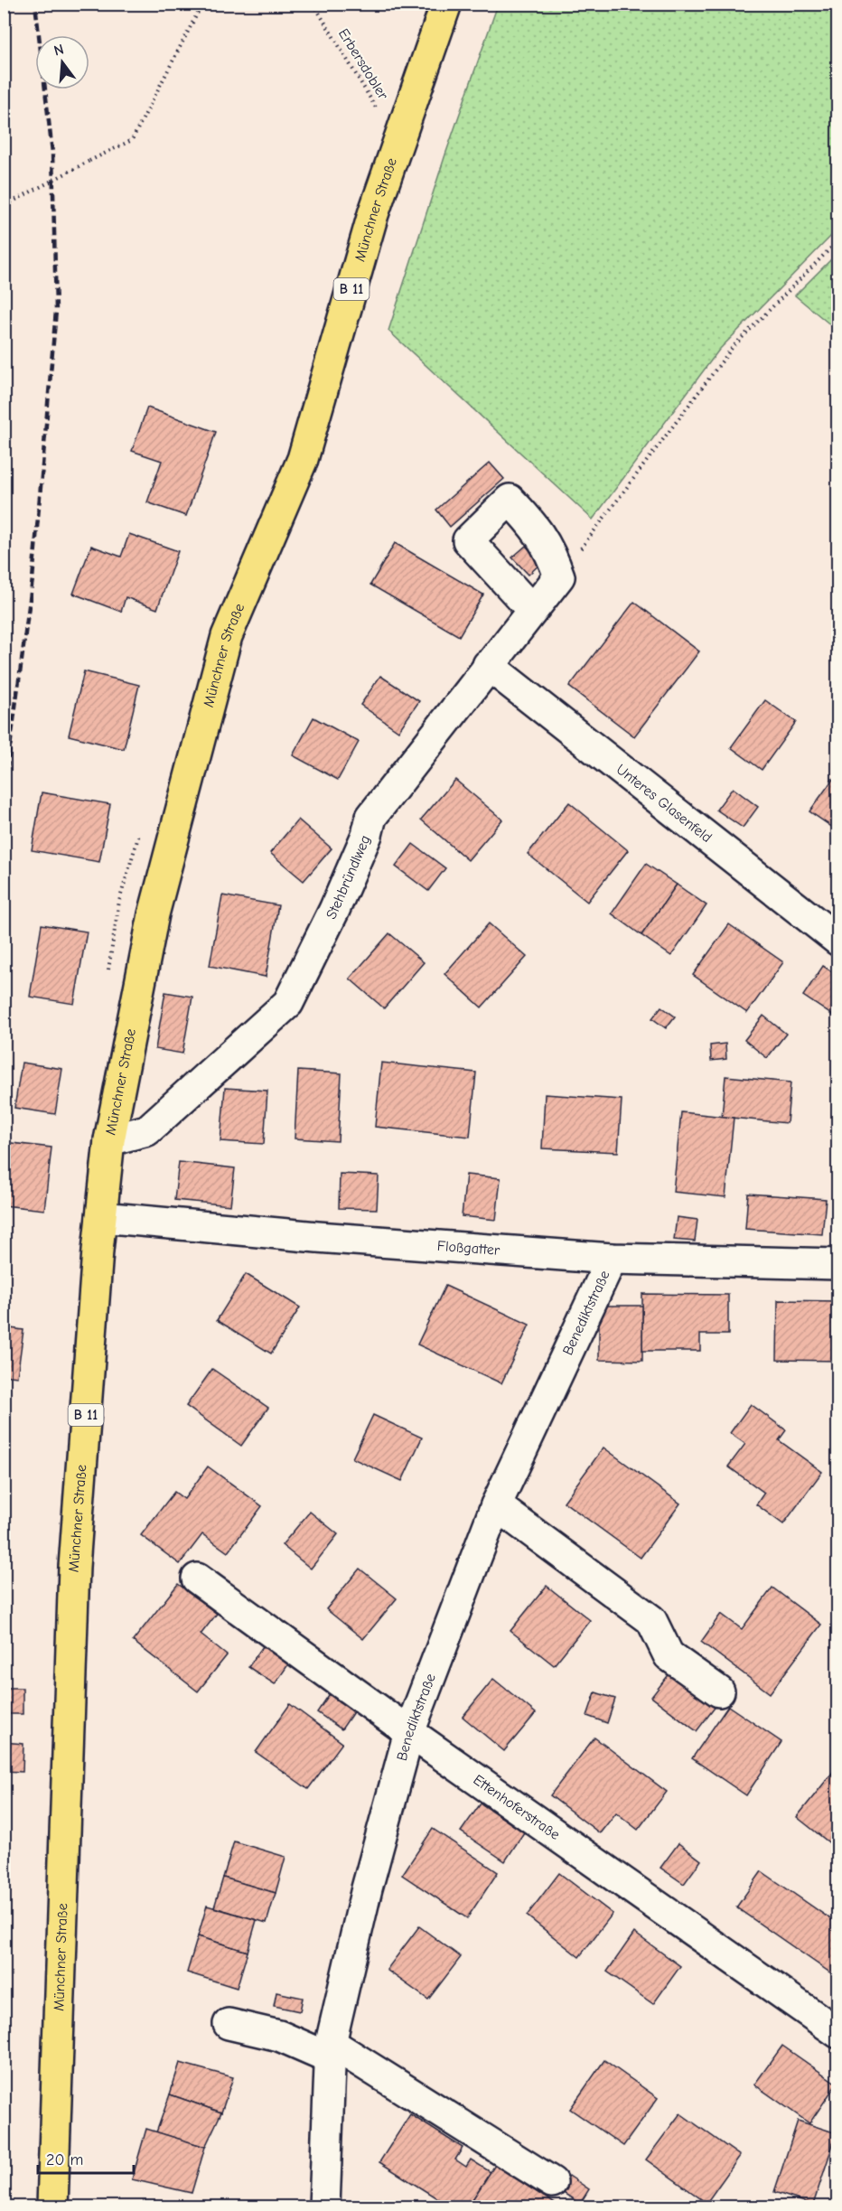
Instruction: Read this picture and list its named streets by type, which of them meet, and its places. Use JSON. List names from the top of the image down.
{
  "streets": {
    "main road": ["Münchner Straße", "B 11"],
    "street": [
      "Unteres Glasenfeld",
      "Stehbründlweg",
      "Floßgatter",
      "Benediktstraße",
      "Ettenhoferstraße"
    ],
    "path": ["Erbersdobler"]
  },
  "crossings": [
    ["Erbersdobler", "Münchner Straße"],
    ["Münchner Straße", "Stehbründlweg"],
    ["Münchner Straße", "Floßgatter"],
    ["Unteres Glasenfeld", "Stehbründlweg"],
    ["Floßgatter", "Benediktstraße"],
    ["Benediktstraße", "Ettenhoferstraße"]
  ],
  "scale_bar": "20 m",
  "north": "top"
}
